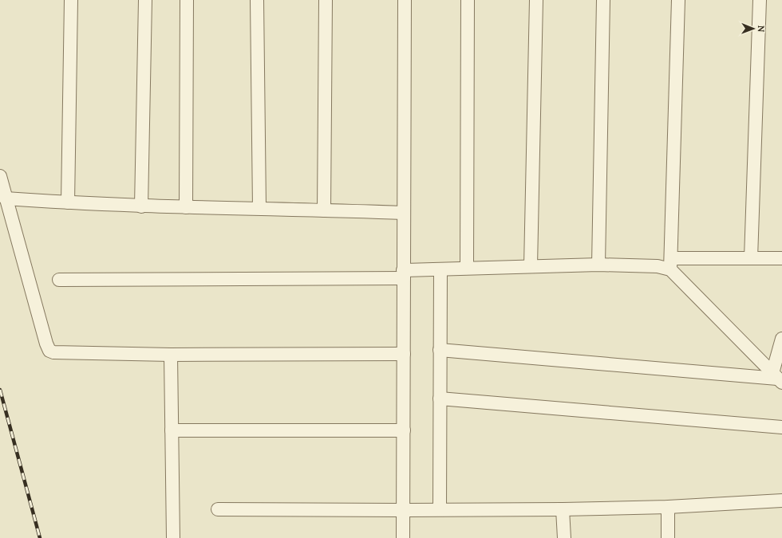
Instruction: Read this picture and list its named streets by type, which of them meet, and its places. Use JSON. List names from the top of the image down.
{
  "north": "right"
}
